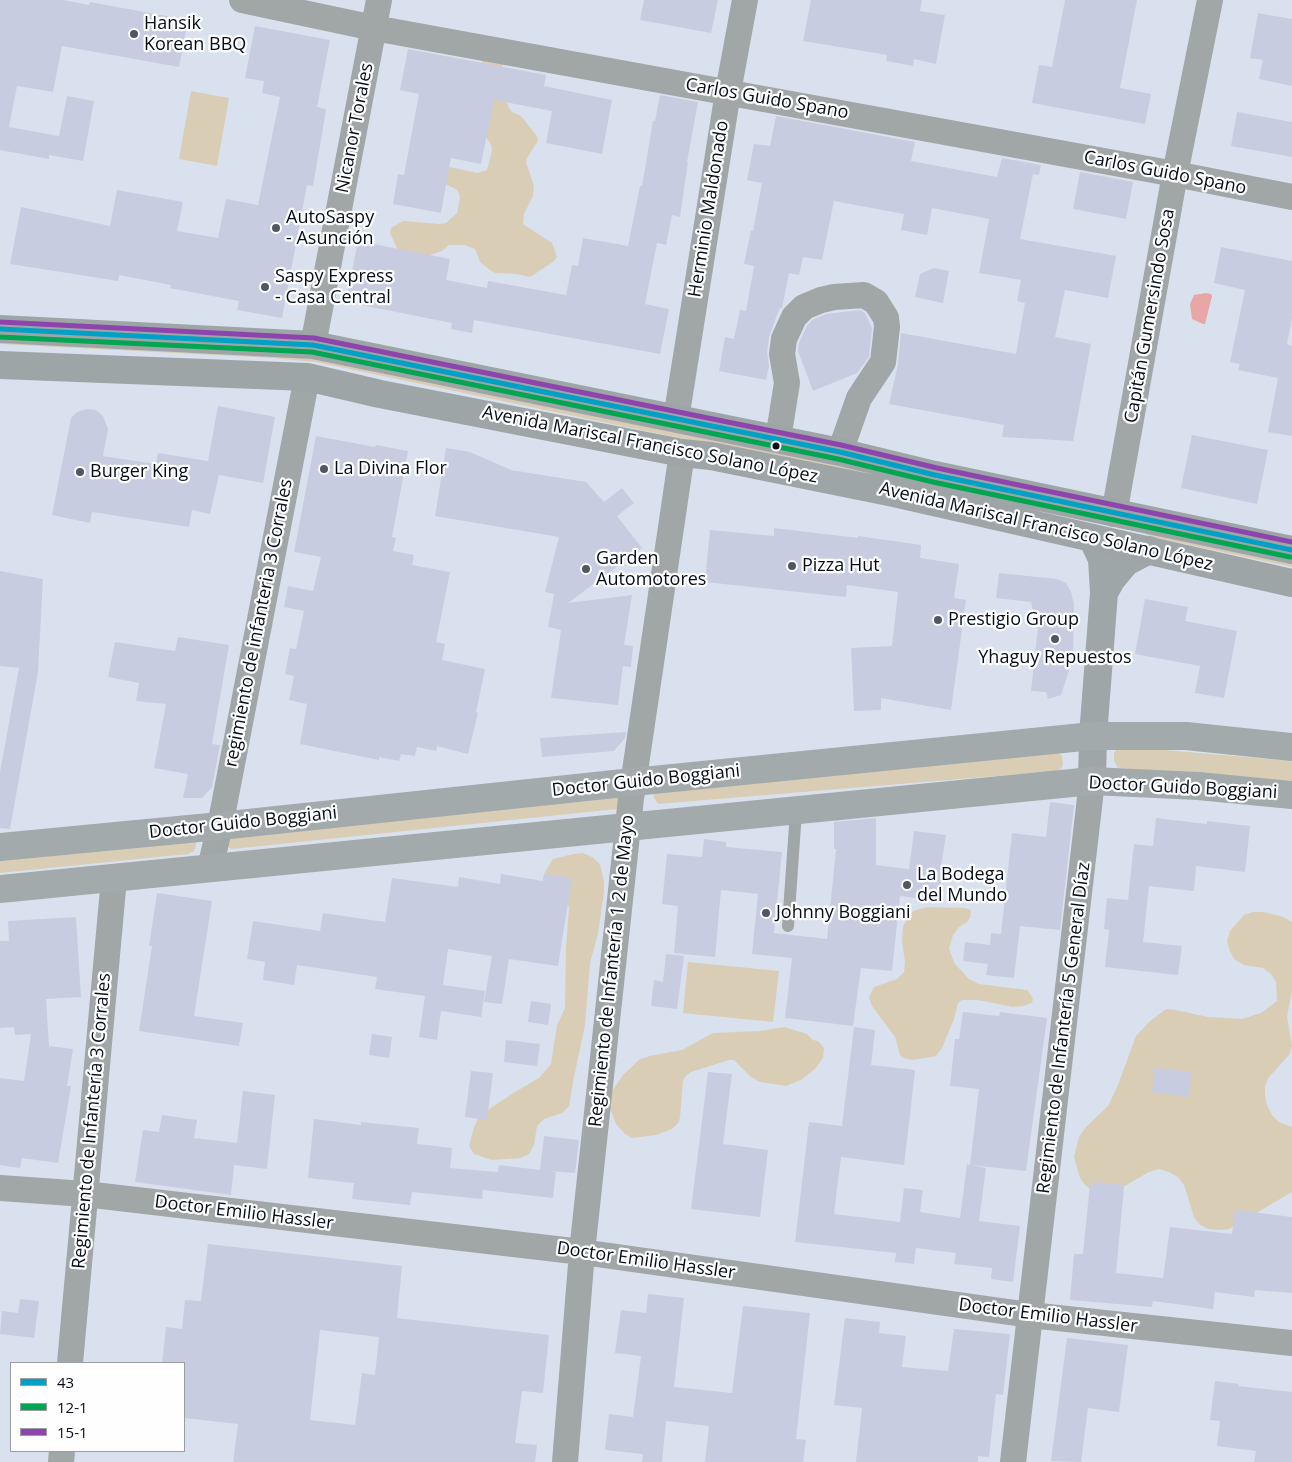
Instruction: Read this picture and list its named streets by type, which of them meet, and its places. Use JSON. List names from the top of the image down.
{
  "streets": {
    "highway": ["Avenida Mariscal Francisco Solano López"],
    "main road": ["Doctor Guido Boggiani", "Regimiento de Infantería 5 General Díaz"],
    "street": [
      "Carlos Guido Spano",
      "Nicanor Torales",
      "Herminio Maldonado",
      "Capitán Gumersindo Sosa",
      "regimiento de infanteria 3 Corrales",
      "Regimiento de Infantería 1 2 de Mayo",
      "Regimiento de Infantería 3 Corrales",
      "Doctor Emilio Hassler"
    ]
  },
  "crossings": [
    ["Carlos Guido Spano", "Nicanor Torales"],
    ["Carlos Guido Spano", "Herminio Maldonado"],
    ["Carlos Guido Spano", "Capitán Gumersindo Sosa"],
    ["Nicanor Torales", "Avenida Mariscal Francisco Solano López"],
    ["Herminio Maldonado", "Avenida Mariscal Francisco Solano López"],
    ["Capitán Gumersindo Sosa", "Avenida Mariscal Francisco Solano López"],
    ["Avenida Mariscal Francisco Solano López", "regimiento de infanteria 3 Corrales"],
    ["Avenida Mariscal Francisco Solano López", "Regimiento de Infantería 1 2 de Mayo"],
    ["Avenida Mariscal Francisco Solano López", "Regimiento de Infantería 5 General Díaz"],
    ["regimiento de infanteria 3 Corrales", "Doctor Guido Boggiani"],
    ["Doctor Guido Boggiani", "Regimiento de Infantería 1 2 de Mayo"],
    ["Doctor Guido Boggiani", "Regimiento de Infantería 5 General Díaz"],
    ["Doctor Guido Boggiani", "Regimiento de Infantería 3 Corrales"],
    ["Regimiento de Infantería 1 2 de Mayo", "Doctor Emilio Hassler"],
    ["Regimiento de Infantería 5 General Díaz", "Doctor Emilio Hassler"],
    ["Regimiento de Infantería 3 Corrales", "Doctor Emilio Hassler"]
  ],
  "places": [
    "Hansik Korean BBQ",
    "AutoSaspy - Asunción",
    "Saspy Express - Casa Central",
    "La Divina Flor",
    "Burger King",
    "Pizza Hut",
    "Garden Automotores",
    "Prestigio Group",
    "Yhaguy Repuestos",
    "La Bodega del Mundo",
    "Johnny Boggiani"
  ],
  "lines": ["transit line 15-1", "transit line 43", "transit line 12-1"],
  "legend": ["43", "12-1", "15-1"]
}
